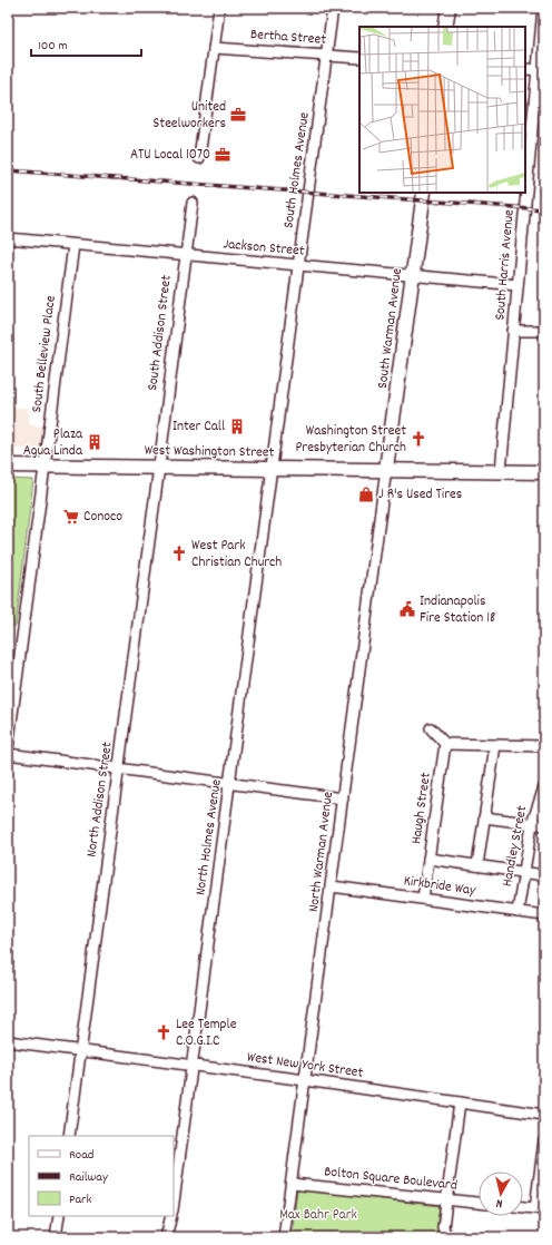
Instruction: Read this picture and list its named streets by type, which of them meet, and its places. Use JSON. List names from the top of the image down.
{
  "streets": {
    "main road": ["South Warman Avenue", "West Washington Street"],
    "street": [
      "Bertha Street",
      "South Holmes Avenue",
      "Jackson Street",
      "South Harris Avenue",
      "South Addison Street",
      "South Belleview Place",
      "North Addison Street",
      "Haugh Street",
      "North Holmes Avenue",
      "Handley Street",
      "North Warman Avenue",
      "Kirkbride Way",
      "West New York Street",
      "Bolton Square Boulevard"
    ]
  },
  "crossings": [
    ["Bertha Street", "South Holmes Avenue"],
    ["South Holmes Avenue", "Jackson Street"],
    ["South Holmes Avenue", "West Washington Street"],
    ["South Holmes Avenue", "North Holmes Avenue"],
    ["Jackson Street", "South Harris Avenue"],
    ["Jackson Street", "South Warman Avenue"],
    ["Jackson Street", "South Addison Street"],
    ["Jackson Street", "South Belleview Place"],
    ["South Harris Avenue", "West Washington Street"],
    ["South Warman Avenue", "West Washington Street"],
    ["South Warman Avenue", "North Warman Avenue"],
    ["South Addison Street", "West Washington Street"],
    ["South Addison Street", "North Addison Street"],
    ["South Belleview Place", "West Washington Street"],
    ["West Washington Street", "North Addison Street"],
    ["West Washington Street", "North Holmes Avenue"],
    ["West Washington Street", "North Warman Avenue"],
    ["North Addison Street", "West New York Street"],
    ["Haugh Street", "Kirkbride Way"],
    ["North Holmes Avenue", "West New York Street"],
    ["Handley Street", "Kirkbride Way"],
    ["North Warman Avenue", "Kirkbride Way"],
    ["North Warman Avenue", "West New York Street"],
    ["North Warman Avenue", "Bolton Square Boulevard"]
  ],
  "parks": ["Max Bahr Park"],
  "places": {
    "office": ["United Steelworkers", "ATU Local 1070"],
    "building": ["Inter Call", "Plaza Agua Linda"],
    "church": ["Washington Street Presbyterian Church", "West Park Christian Church", "Lee Temple C.O.G.I.C"],
    "shop": ["J R's Used Tires"],
    "supermarket": ["Conoco"],
    "public building": ["Indianapolis Fire Station 18"]
  },
  "legend": ["Road", "Railway", "Park"],
  "scale_bar": "100 m",
  "north": "bottom"
}
